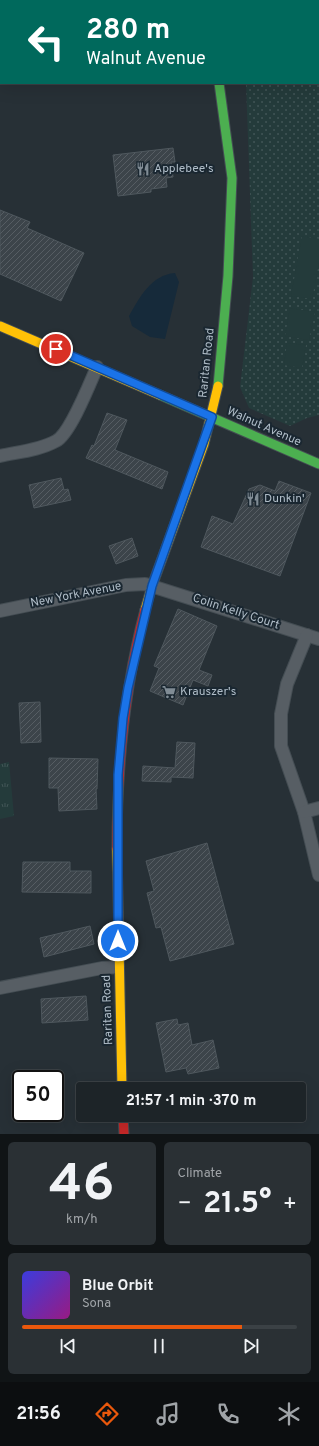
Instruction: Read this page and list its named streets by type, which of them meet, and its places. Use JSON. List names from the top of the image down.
{
  "streets": {
    "main road": ["Raritan Road", "Walnut Avenue"],
    "street": ["New York Avenue", "Colin Kelly Court"]
  },
  "crossings": [
    ["Raritan Road", "Walnut Avenue"],
    ["Raritan Road", "New York Avenue"],
    ["Raritan Road", "Colin Kelly Court"],
    ["New York Avenue", "Colin Kelly Court"]
  ],
  "places": {
    "restaurant": ["Applebee's", "Dunkin'"],
    "supermarket": ["Krauszer's"]
  },
  "page": {
    "turn": ["280 m", "Walnut Avenue"],
    "limit": "50",
    "trip": "21:57 · 1 min · 370 m",
    "tile": [
      ["46", "km/h"],
      "Climate"
    ],
    "heat": ["−", "21.5°", "+"],
    "song": ["Blue Orbit", "Sona"],
    "tabs": "21:56"
  }
}
